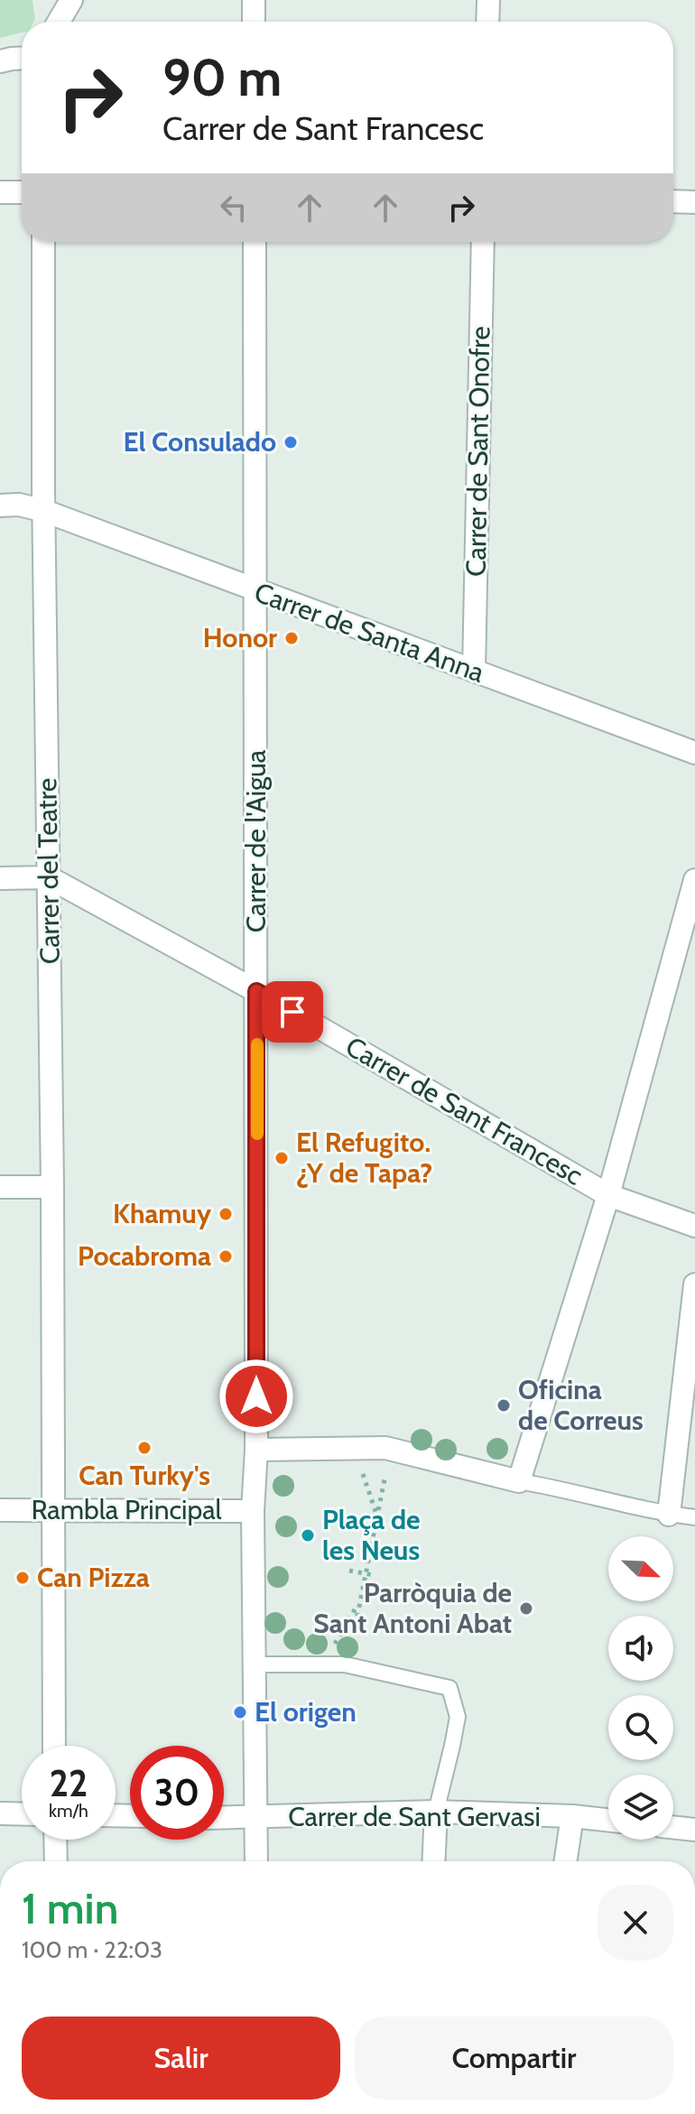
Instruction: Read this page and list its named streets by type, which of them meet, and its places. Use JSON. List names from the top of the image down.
{
  "streets": {
    "street": [
      "Carrer de Sant Onofre",
      "Carrer de Santa Anna",
      "Carrer de l'Aigua",
      "Carrer del Teatre",
      "Carrer de Sant Francesc",
      "Rambla Principal",
      "Carrer de Sant Gervasi"
    ]
  },
  "crossings": [
    ["Carrer de Sant Onofre", "Carrer de Santa Anna"],
    ["Carrer de Santa Anna", "Carrer de l'Aigua"],
    ["Carrer de Santa Anna", "Carrer del Teatre"],
    ["Carrer de l'Aigua", "Carrer de Sant Francesc"],
    ["Carrer del Teatre", "Carrer de Sant Francesc"],
    ["Carrer del Teatre", "Rambla Principal"]
  ],
  "places": [
    "El Consulado",
    "Honor",
    "El Refugito. ¿Y de Tapa?",
    "Khamuy",
    "Pocabroma",
    "Oficina de Correus",
    "Can Turky's",
    "Plaça de les Neus",
    "Can Pizza",
    "Parròquia de Sant Antoni Abat",
    "El origen"
  ],
  "north": "bottom right",
  "page": {
    "turn": ["90 m", "Carrer de Sant Francesc"],
    "speed": "22 km/h",
    "limit": "30",
    "heading": ["1 min", "100 m · 22:03"],
    "buttons": ["Salir", "Compartir"]
  }
}
